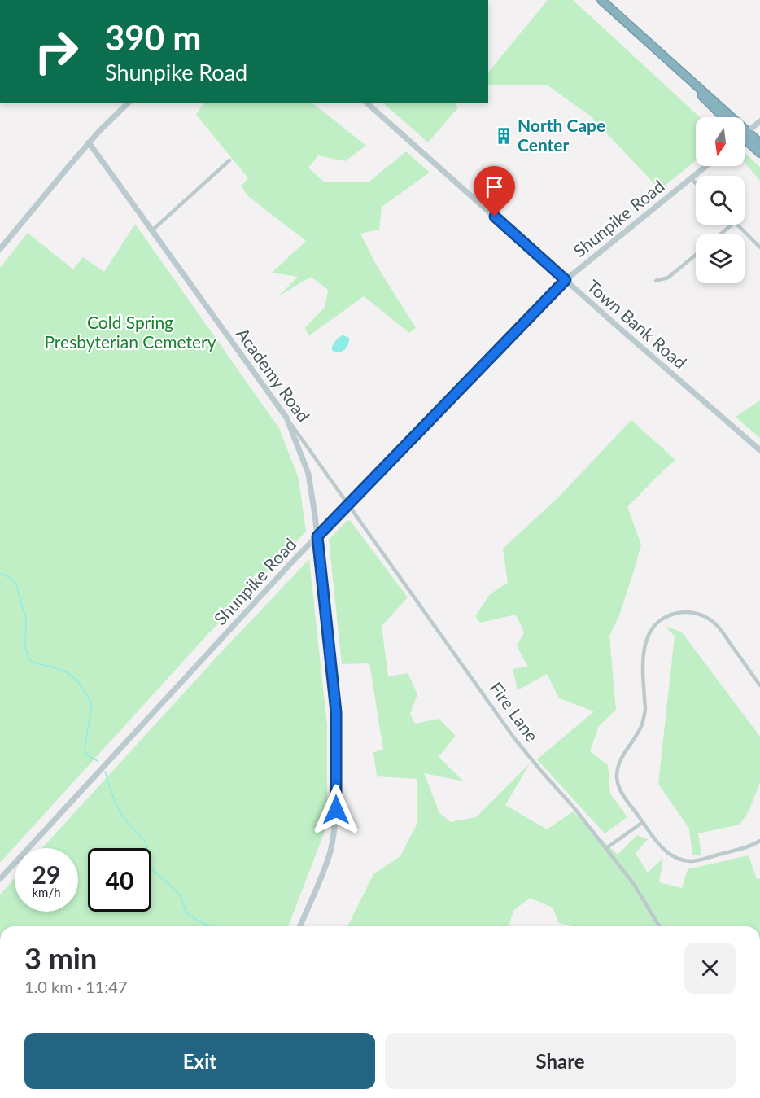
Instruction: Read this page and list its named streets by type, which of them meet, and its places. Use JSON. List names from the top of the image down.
{
  "streets": {
    "street": [
      "Shunpike Road",
      "Town Bank Road",
      "Academy Road",
      "Fire Lane"
    ]
  },
  "crossings": [
    ["Shunpike Road", "Town Bank Road"],
    ["Shunpike Road", "Academy Road"],
    ["Shunpike Road", "Fire Lane"],
    ["Academy Road", "Fire Lane"]
  ],
  "parks": ["Cold Spring Presbyterian Cemetery"],
  "places": {
    "building": ["North Cape Center"]
  },
  "north": "bottom",
  "page": {
    "turn": ["390 m", "Shunpike Road"],
    "speed": "29 km/h",
    "limit": "40",
    "heading": ["3 min", "1.0 km · 11:47"],
    "buttons": ["Exit", "Share"]
  }
}
